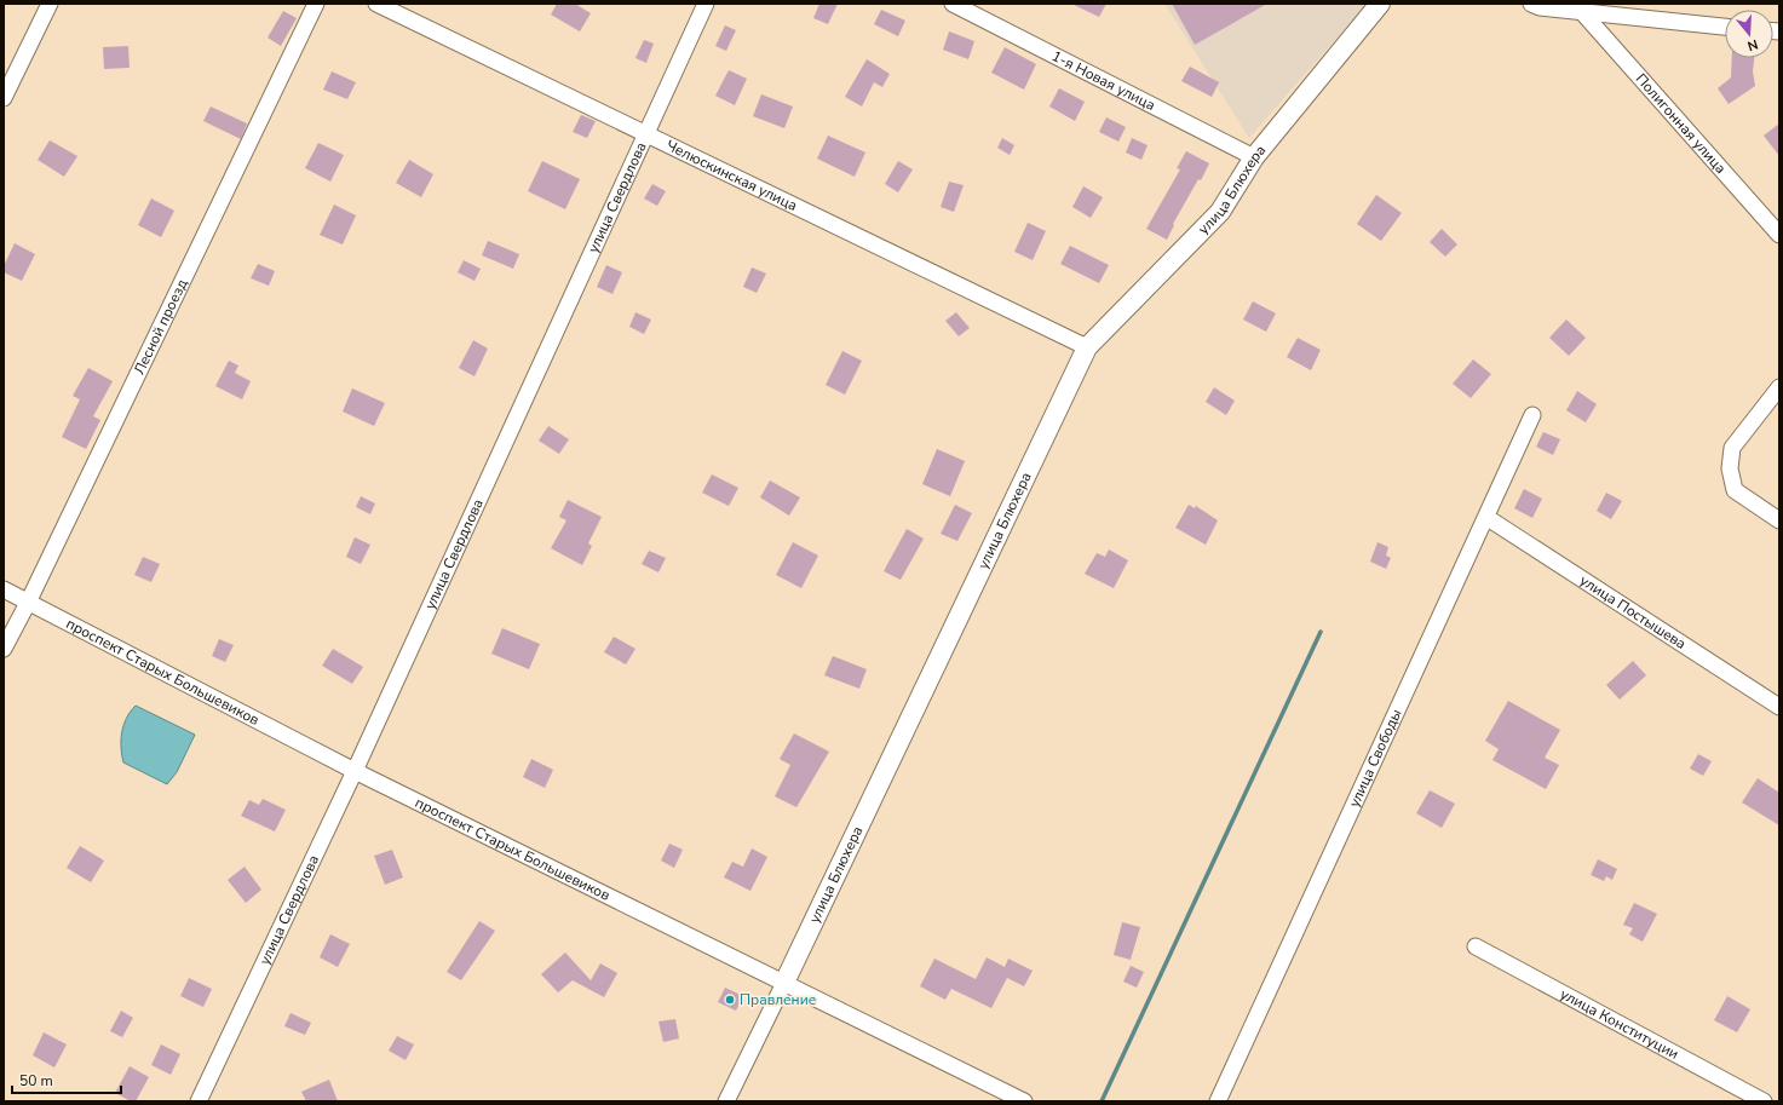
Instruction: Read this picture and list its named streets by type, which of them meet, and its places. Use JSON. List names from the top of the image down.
{
  "streets": {
    "street": [
      "1-я Новая улица",
      "Полигонная улица",
      "Челюскинская улица",
      "улица Блюхера",
      "улица Свердлова",
      "Лесной проезд",
      "улица Постышева",
      "проспект Старых Большевиков",
      "улица Свободы",
      "улица Конституции"
    ]
  },
  "crossings": [
    ["1-я Новая улица", "улица Блюхера"],
    ["Челюскинская улица", "улица Блюхера"],
    ["Челюскинская улица", "улица Свердлова"],
    ["улица Блюхера", "проспект Старых Большевиков"],
    ["улица Свердлова", "проспект Старых Большевиков"],
    ["Лесной проезд", "проспект Старых Большевиков"],
    ["улица Постышева", "улица Свободы"]
  ],
  "places": ["Правление"],
  "scale_bar": "50 m",
  "north": "bottom"
}
